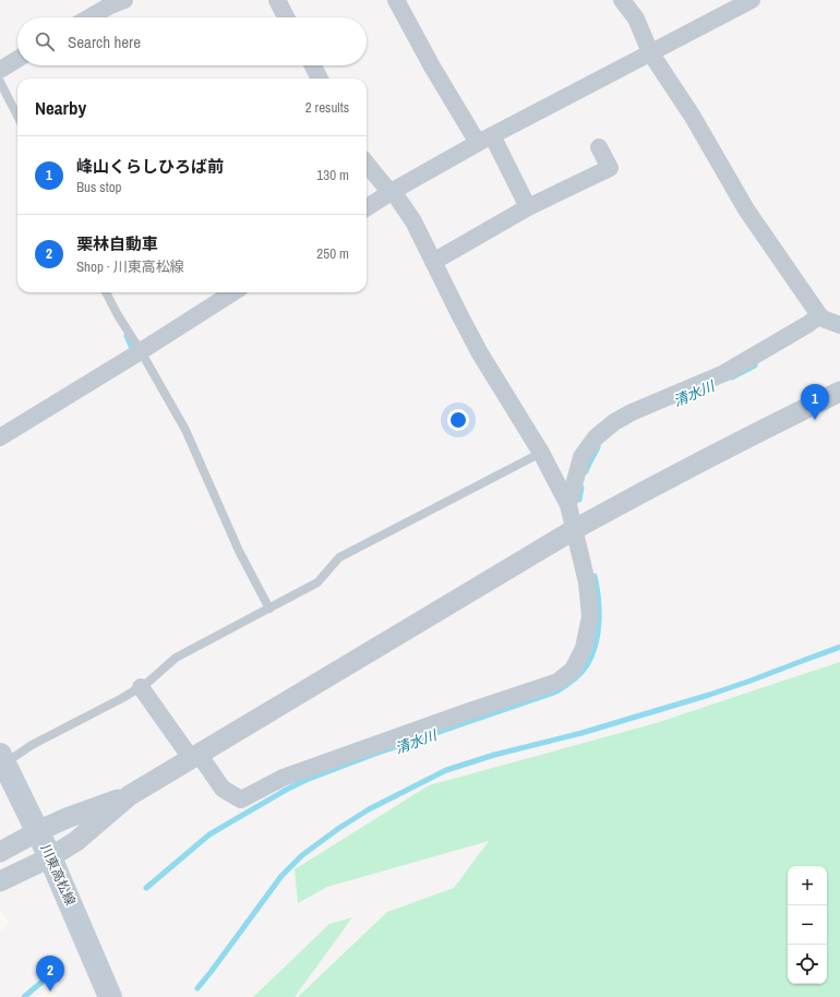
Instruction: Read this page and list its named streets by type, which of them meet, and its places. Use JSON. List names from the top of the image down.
{
  "streets": {
    "main road": ["川東高松線"]
  },
  "water": ["清水川"],
  "page": {
    "search": "Search here",
    "heading": ["Nearby", "2 results"],
    "list": [
      {
        "mark": "1",
        "name": "峰山くらしひろば前",
        "note": "Bus stop",
        "value": "130 m"
      },
      {
        "mark": "2",
        "name": "栗林自動車",
        "note": "Shop · 川東高松線",
        "value": "250 m"
      }
    ],
    "pins": ["1", "2"],
    "map_buttons": ["+", "−"]
  }
}
